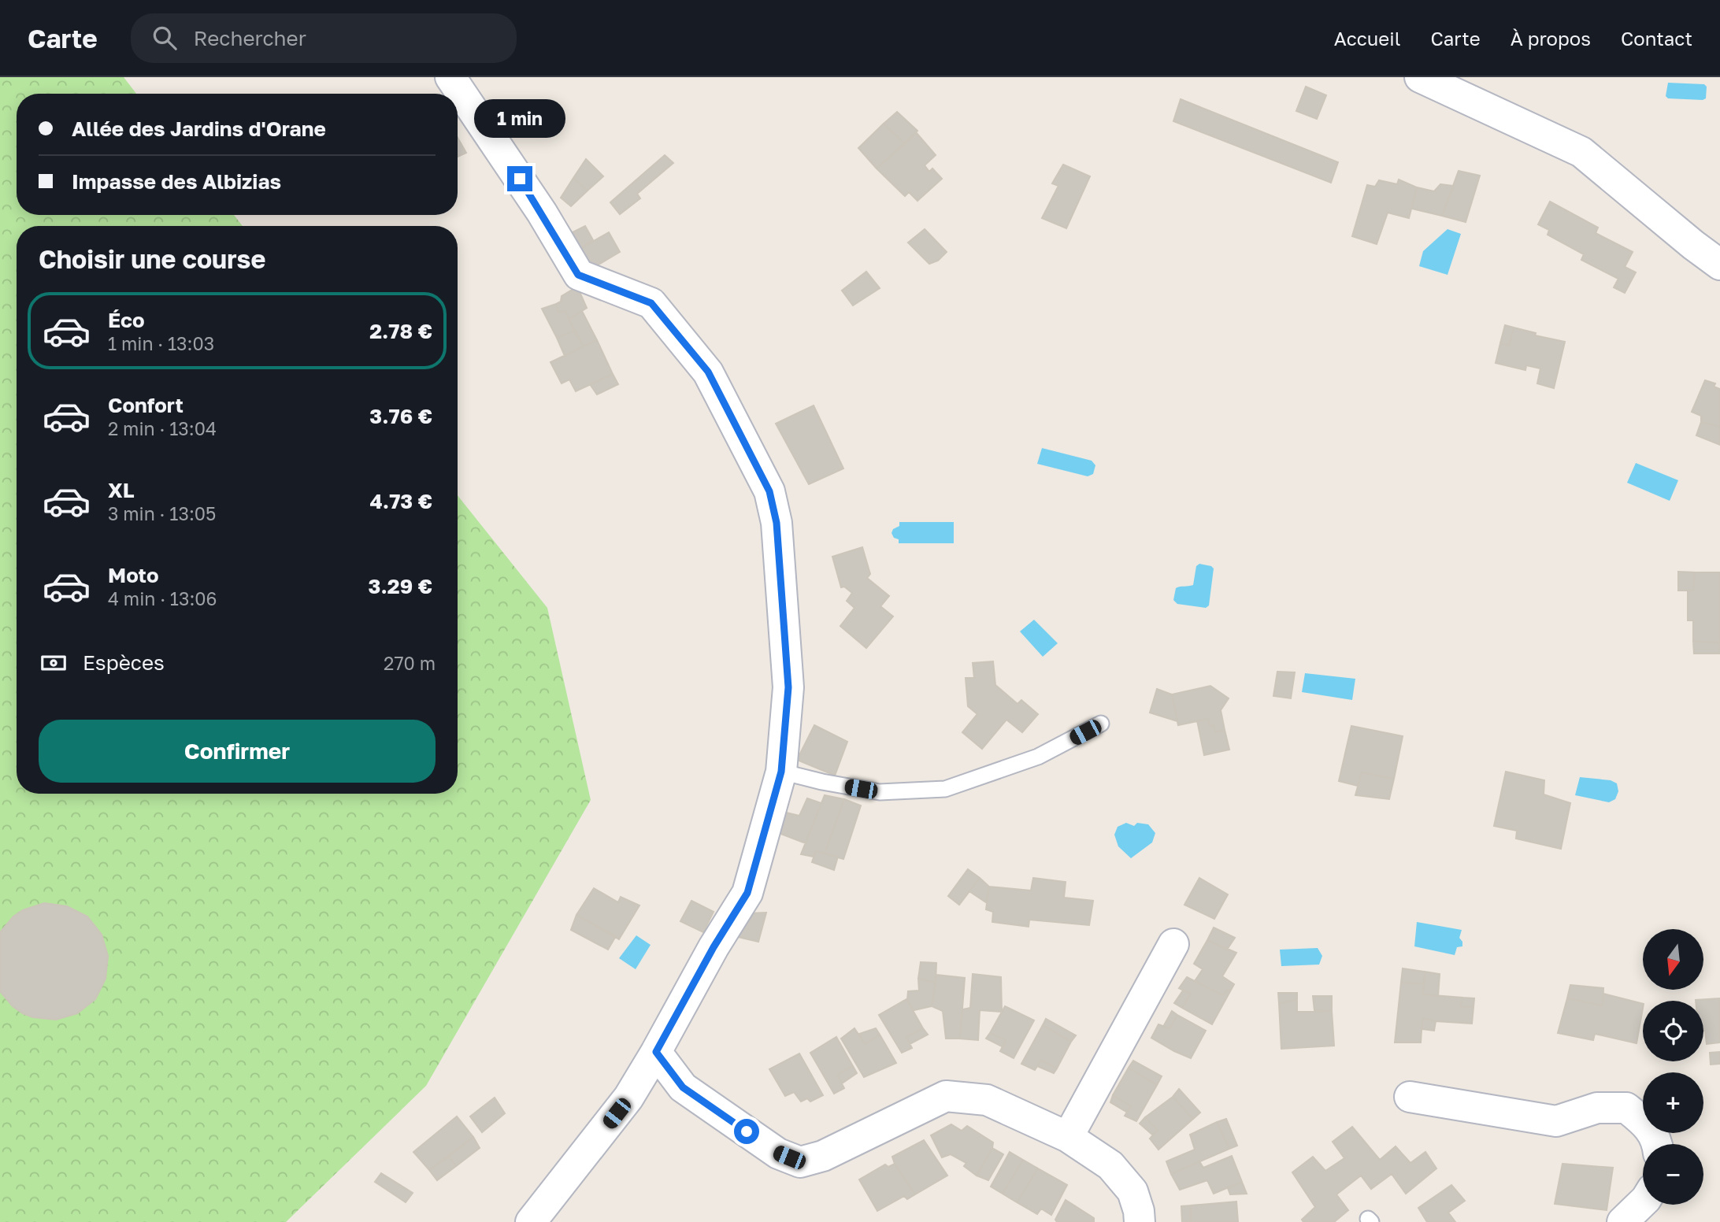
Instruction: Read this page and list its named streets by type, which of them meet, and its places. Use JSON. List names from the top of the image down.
{
  "north": "bottom",
  "page": {
    "header": "Carte",
    "search": "Rechercher",
    "nav": [
      "Accueil",
      "Carte",
      "À propos",
      "Contact"
    ],
    "banner": ["Allée des Jardins d'Orane", "Impasse des Albizias"],
    "bubble": "1 min",
    "heading": "Choisir une course",
    "list": [
      {
        "name": "Éco",
        "note": "1 min · 13:03",
        "value": "2.78 €"
      },
      {
        "name": "Confort",
        "note": "2 min · 13:04",
        "value": "3.76 €"
      },
      {
        "name": "XL",
        "note": "3 min · 13:05",
        "value": "4.73 €"
      },
      {
        "name": "Moto",
        "note": "4 min · 13:06",
        "value": "3.29 €"
      }
    ],
    "pay": ["Espèces", "270 m"],
    "buttons": "Confirmer",
    "map_buttons": ["+", "−"]
  }
}
